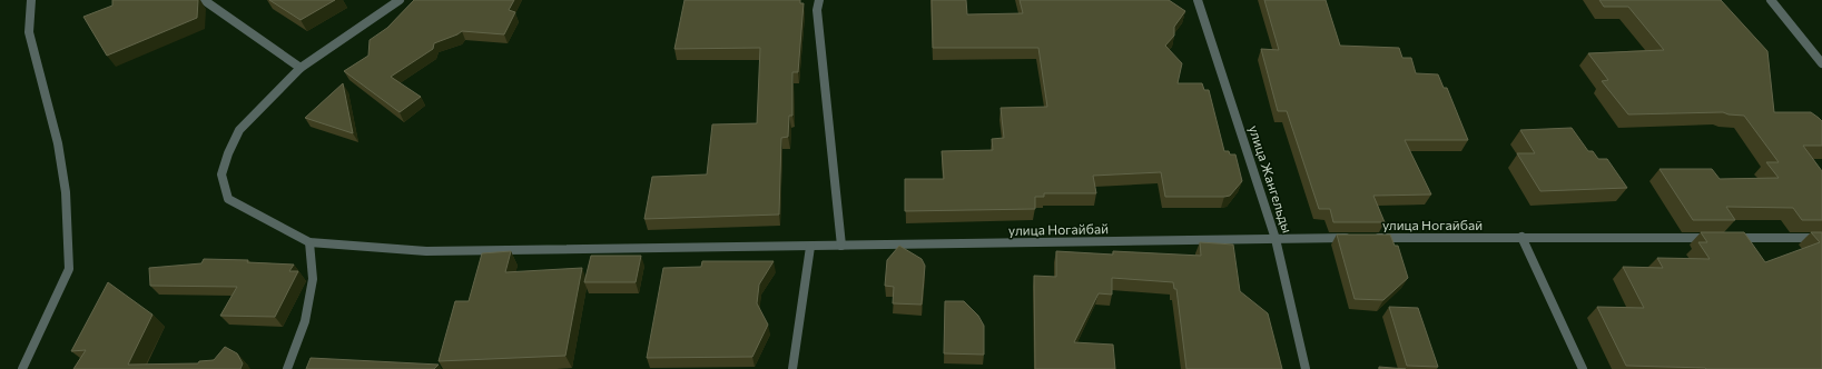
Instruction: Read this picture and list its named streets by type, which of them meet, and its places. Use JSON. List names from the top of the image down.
{
  "streets": {
    "street": ["улица Жангельды", "улица Ногайбай"]
  },
  "crossings": [
    ["улица Жангельды", "улица Ногайбай"]
  ]
}
